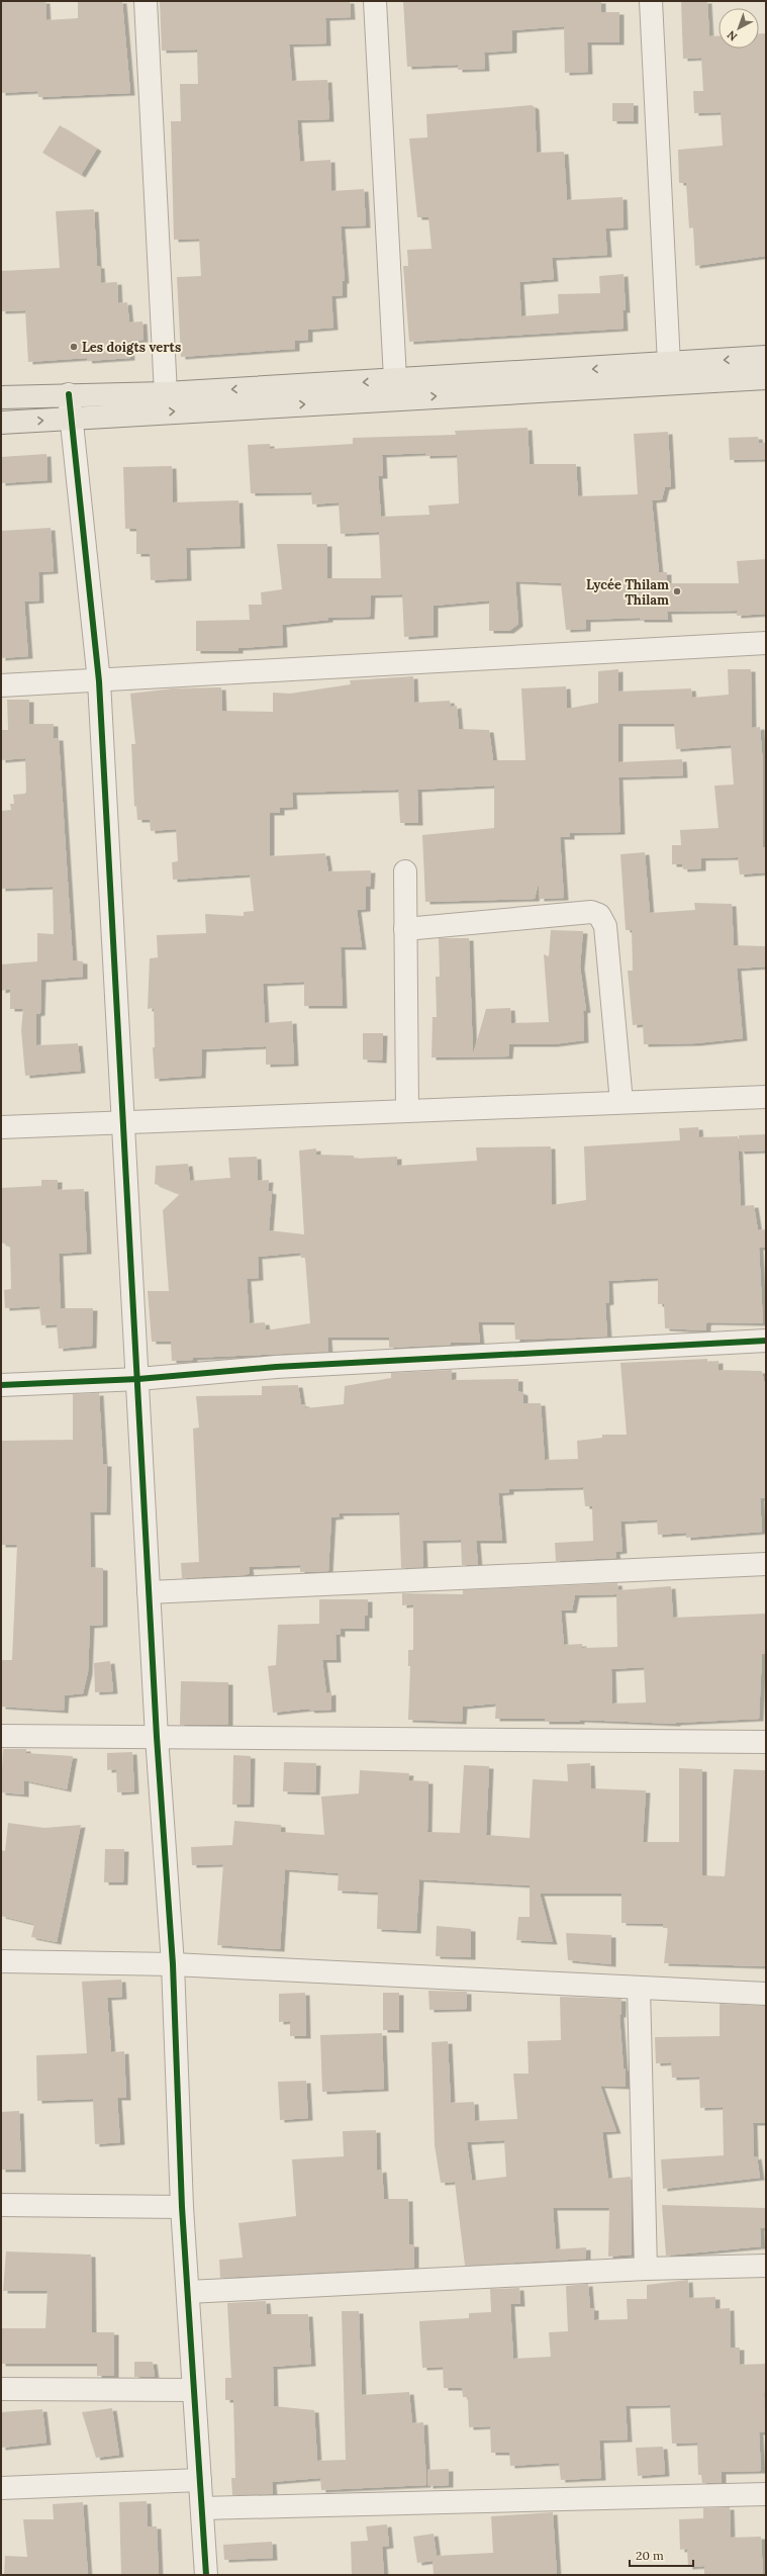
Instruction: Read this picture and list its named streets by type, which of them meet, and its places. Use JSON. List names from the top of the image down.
{
  "places": ["Les doigts verts", "Lycée Thilam Thilam"],
  "scale_bar": "20 m",
  "north": "bottom left"
}
